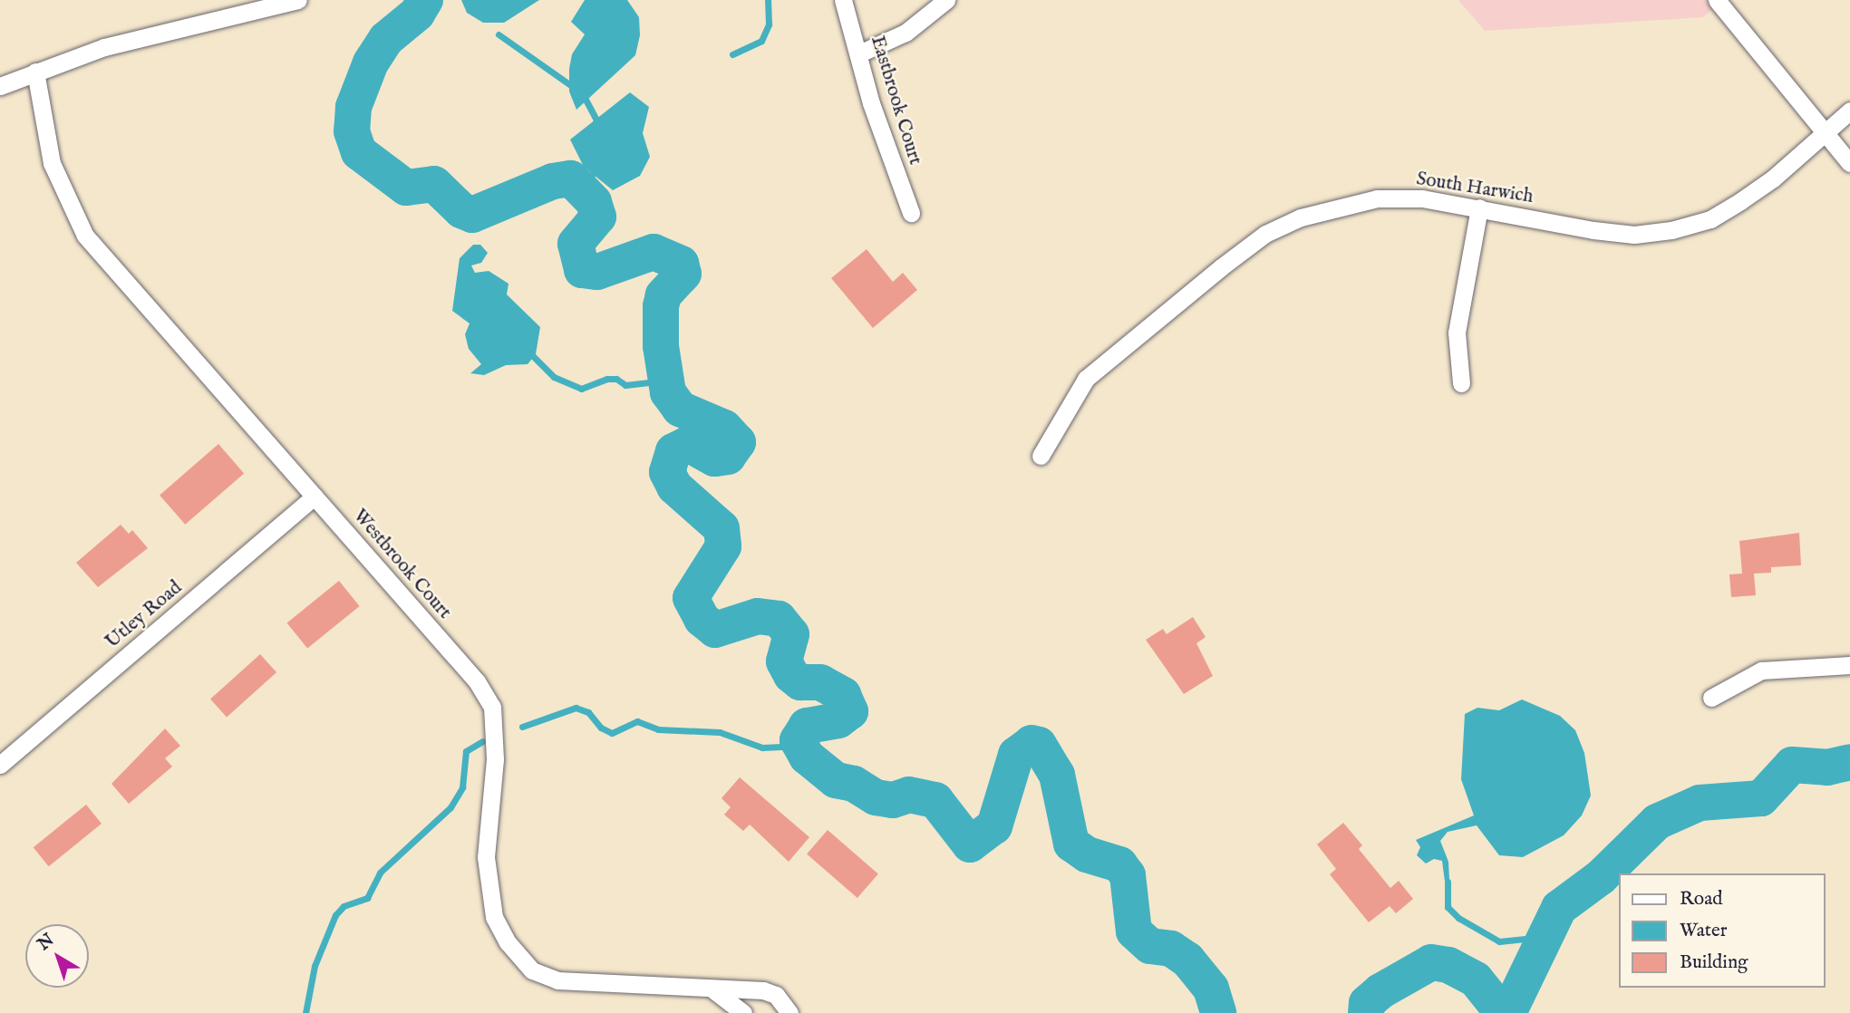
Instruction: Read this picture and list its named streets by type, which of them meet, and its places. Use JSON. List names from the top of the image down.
{
  "streets": {
    "street": [
      "Eastbrook Court",
      "South Harwich",
      "Westbrook Court",
      "Utley Road"
    ]
  },
  "crossings": [
    ["Westbrook Court", "Utley Road"]
  ],
  "legend": ["Road", "Water", "Building"],
  "north": "top left"
}
